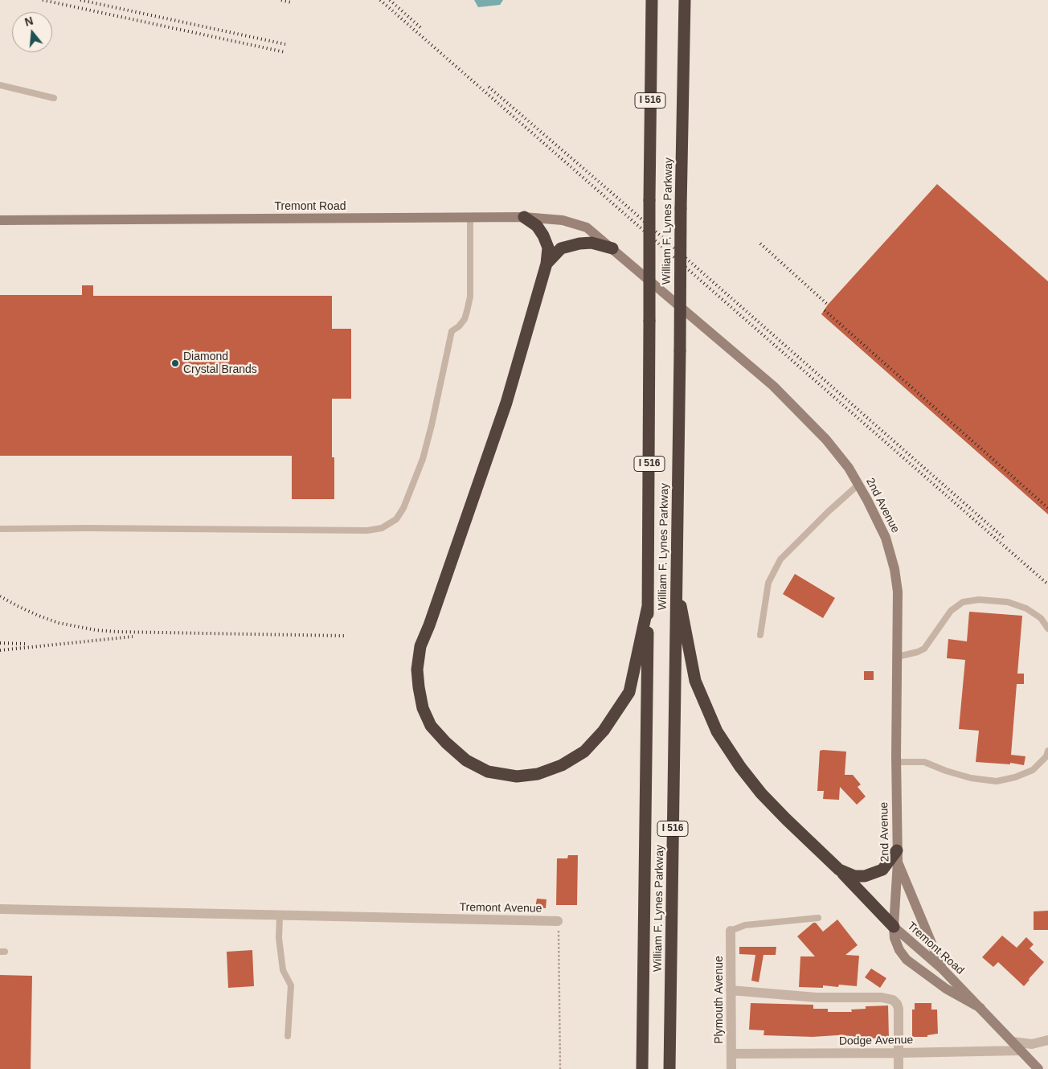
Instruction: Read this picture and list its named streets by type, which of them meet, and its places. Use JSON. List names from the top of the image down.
{
  "streets": {
    "highway": ["I 516", "William F. Lynes Parkway"],
    "street": [
      "Tremont Road",
      "2nd Avenue",
      "Tremont Avenue",
      "Plymouth Avenue",
      "Dodge Avenue"
    ]
  },
  "crossings": [
    ["Tremont Road", "2nd Avenue"],
    ["Tremont Road", "Dodge Avenue"],
    ["Plymouth Avenue", "Dodge Avenue"]
  ],
  "places": ["Diamond Crystal Brands"],
  "north": "top"
}
